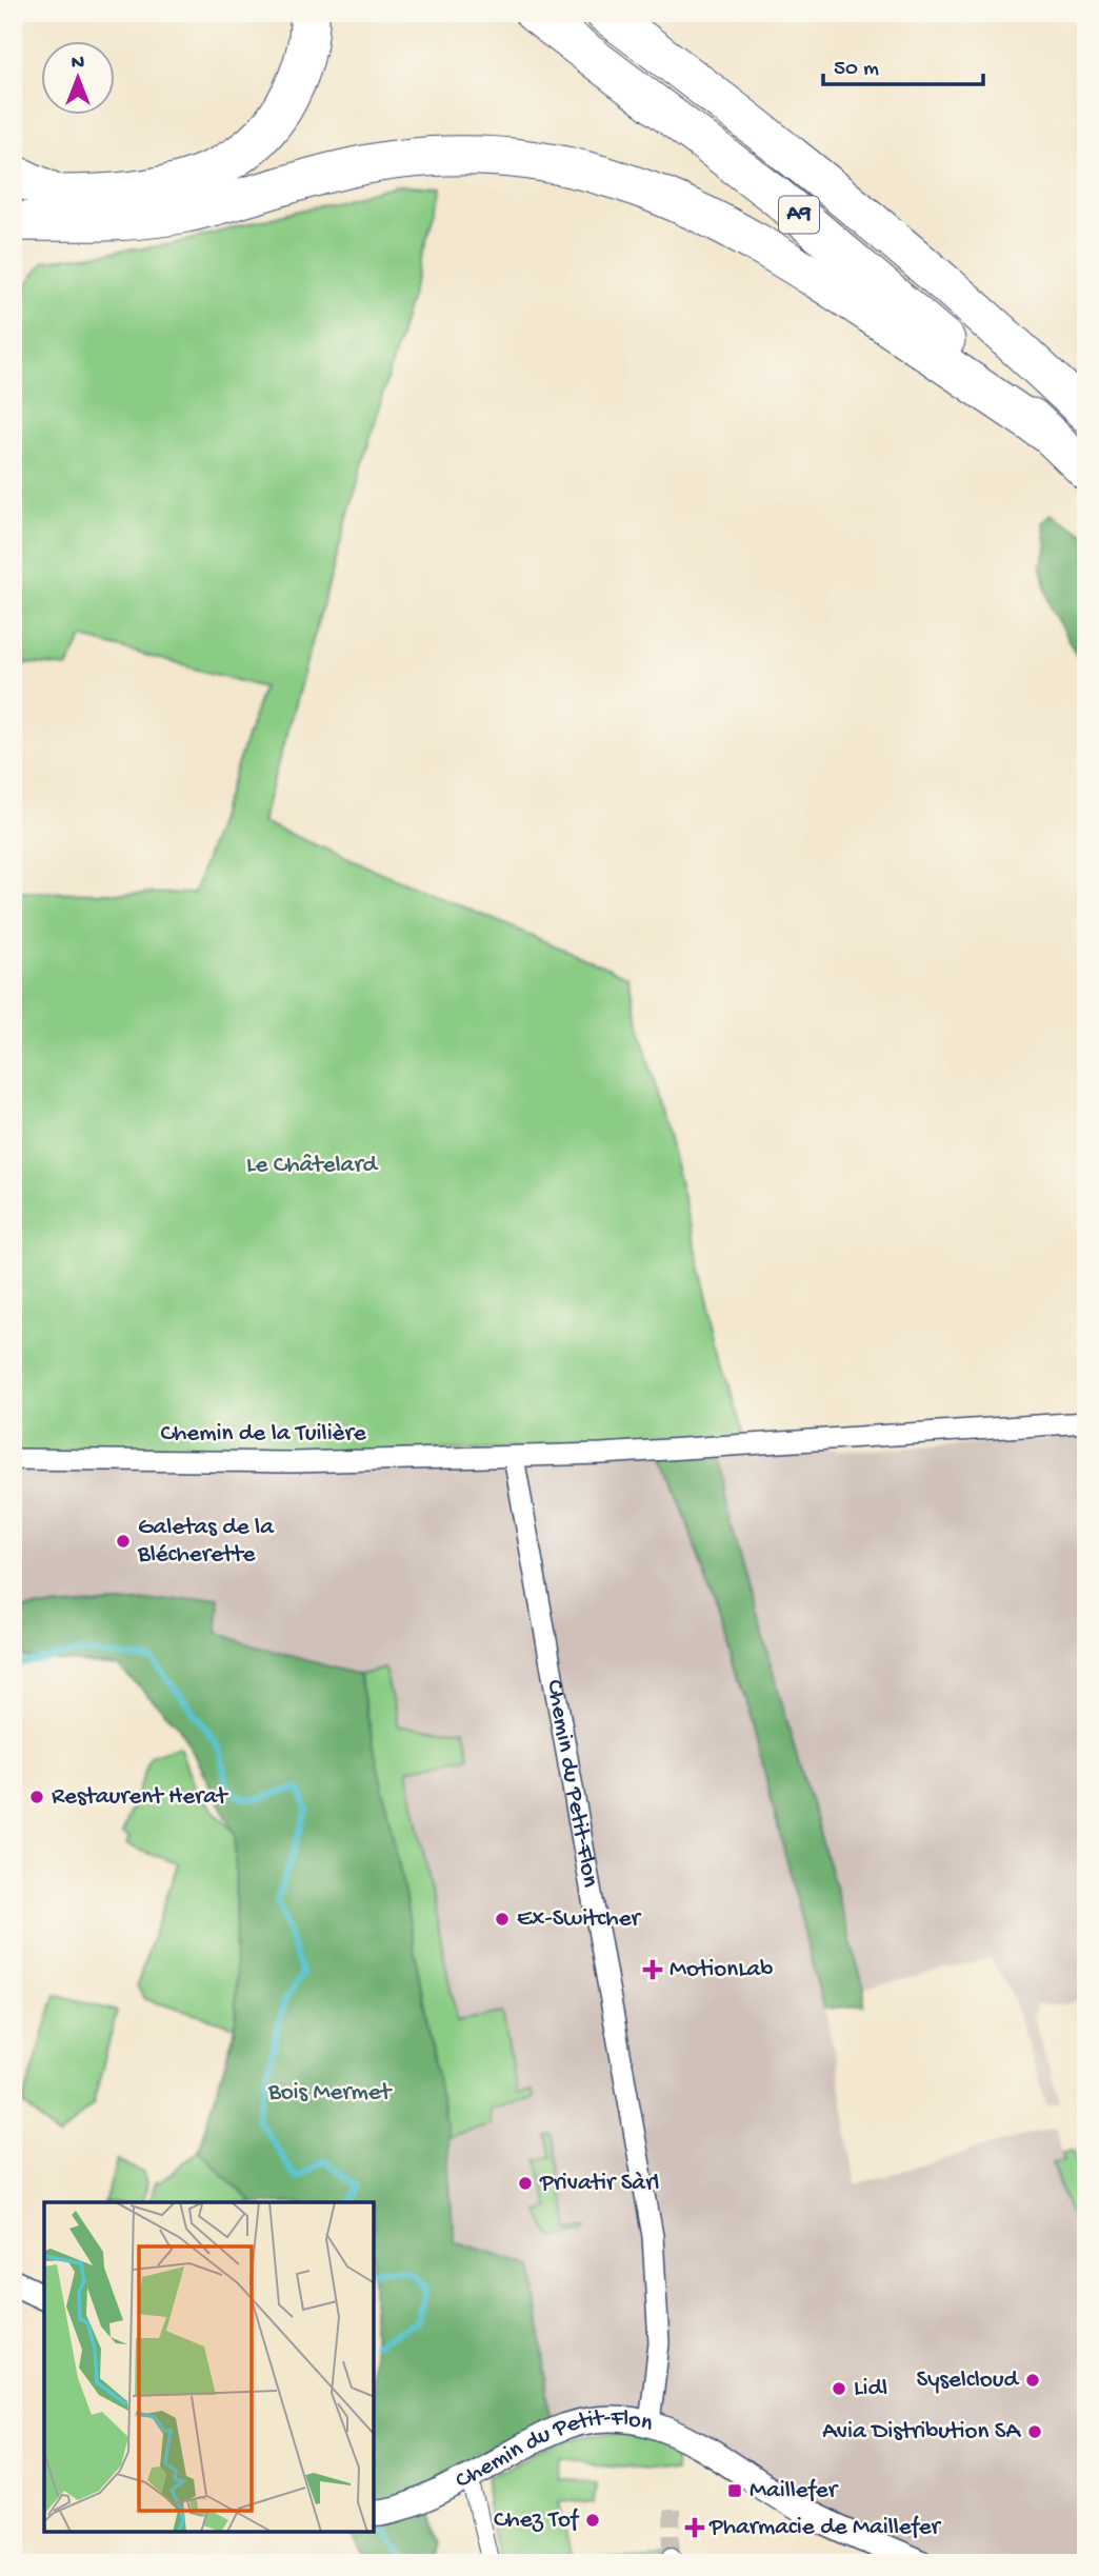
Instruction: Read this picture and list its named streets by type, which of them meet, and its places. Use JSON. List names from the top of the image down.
{
  "streets": {
    "highway": ["A9"],
    "street": ["Chemin de la Tuilière", "Chemin du Petit-Flon"]
  },
  "crossings": [
    ["Chemin de la Tuilière", "Chemin du Petit-Flon"]
  ],
  "parks": ["Le Châtelard", "Bois Mermet"],
  "places": {
    "other": [
      "Galetas de la Blécherette",
      "Restaurent Herat",
      "Ex-Switcher",
      "Privatir Sàrl",
      "Syselcloud",
      "Lidl",
      "Avia Distribution SA",
      "Chez Tof"
    ],
    "health": ["MotionLab", "Pharmacie de Maillefer"],
    "transit": ["Maillefer"]
  },
  "scale_bar": "50 m",
  "north": "top"
}
